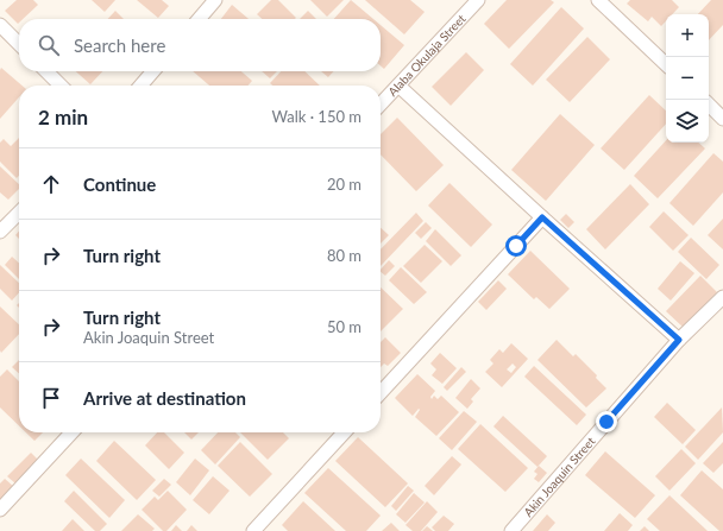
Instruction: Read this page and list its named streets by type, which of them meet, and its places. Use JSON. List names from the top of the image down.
{
  "streets": {
    "street": ["Alaba Okulaja Street", "Akin Joaquin Street"]
  },
  "page": {
    "map_buttons": ["+", "−"],
    "search": "Search here",
    "heading": ["2 min", "Walk · 150 m"],
    "list": [
      ["Continue", "20 m"],
      ["Turn right", "80 m"],
      ["Turn right", "Akin Joaquin Street", "50 m"],
      "Arrive at destination"
    ]
  }
}
